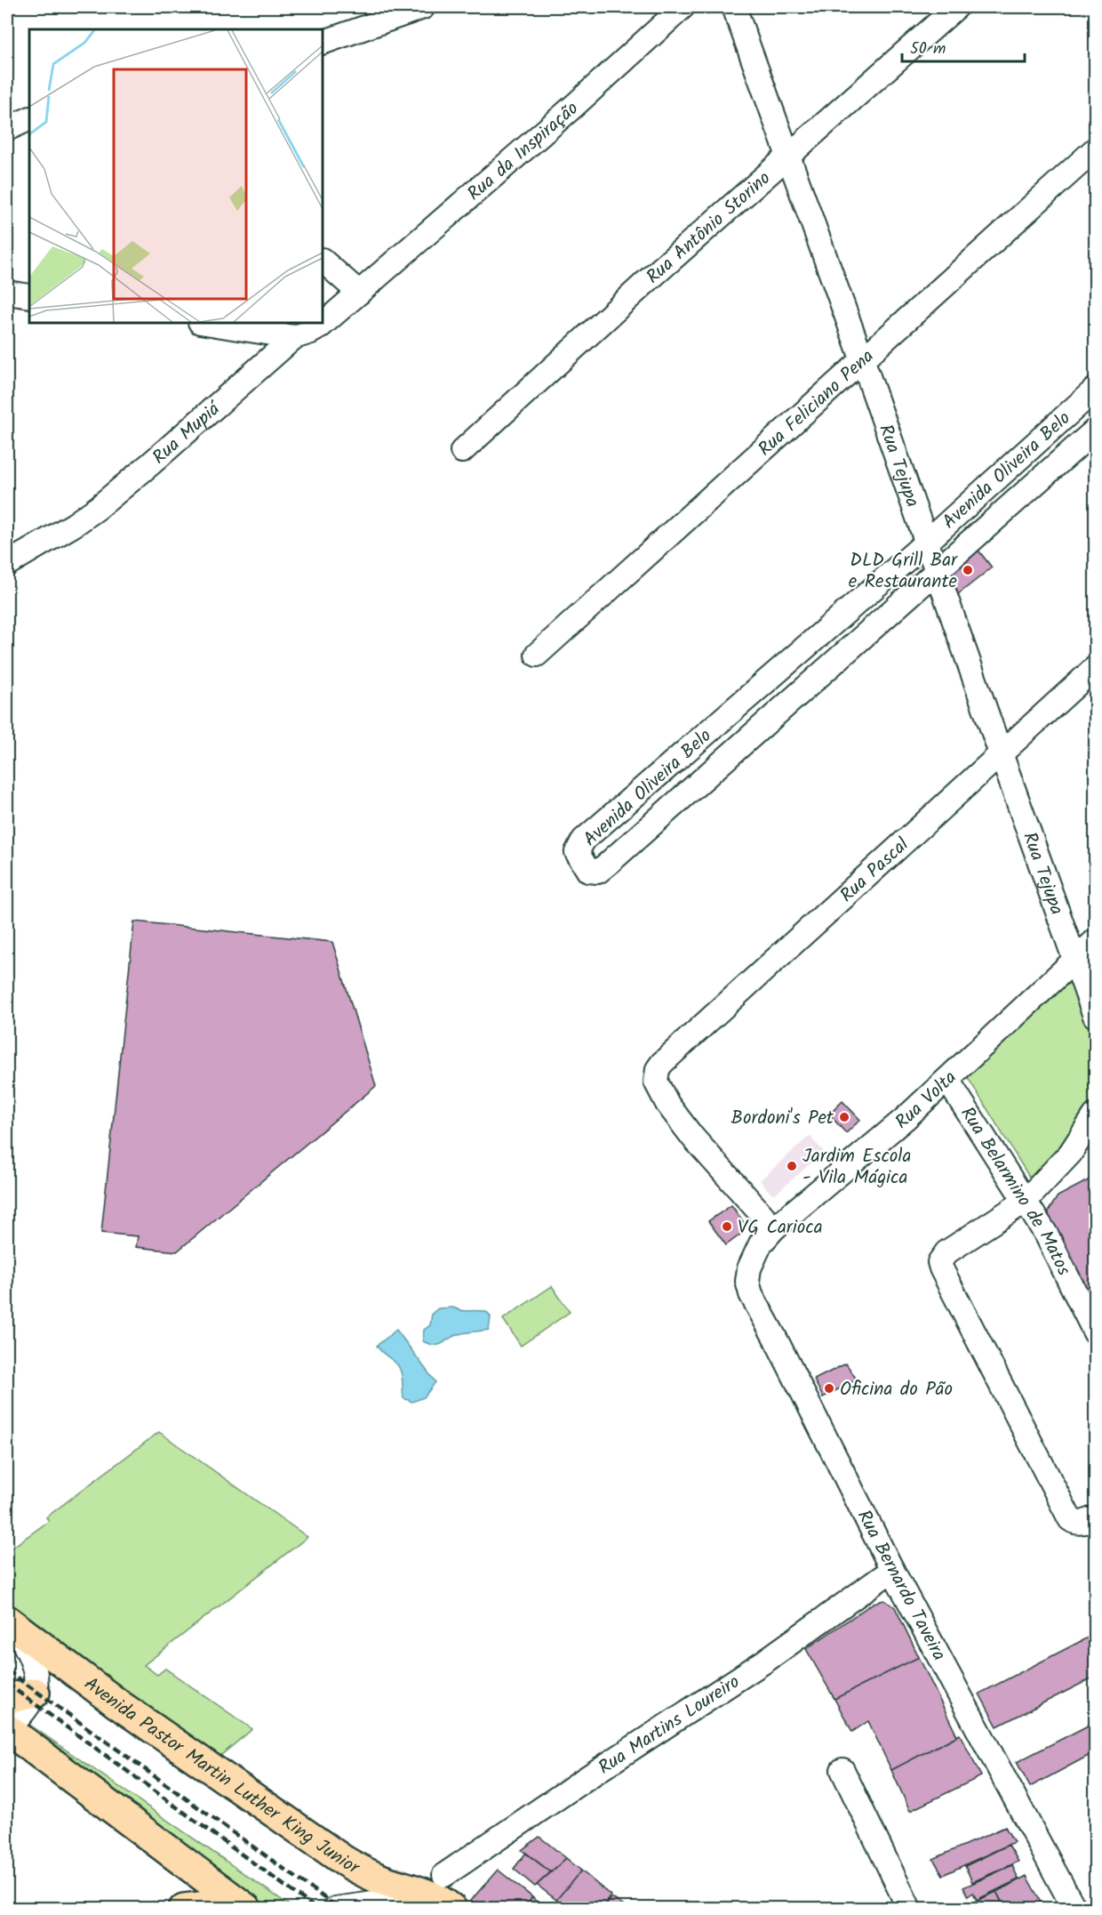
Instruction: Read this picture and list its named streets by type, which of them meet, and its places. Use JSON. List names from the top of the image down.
{
  "streets": {
    "main road": ["Avenida Pastor Martin Luther King Junior"],
    "street": [
      "Rua da Inspiração",
      "Rua Antônio Storino",
      "Rua Feliciano Pena",
      "Rua Mupiá",
      "Rua Tejupa",
      "Avenida Oliveira Belo",
      "Rua Pascal",
      "Rua Volta",
      "Rua Belarmino de Matos",
      "Rua Bernardo Taveira",
      "Rua Martins Loureiro"
    ]
  },
  "crossings": [
    ["Rua da Inspiração", "Rua Mupiá"],
    ["Rua Antônio Storino", "Rua Tejupa"],
    ["Rua Feliciano Pena", "Rua Tejupa"],
    ["Rua Tejupa", "Avenida Oliveira Belo"],
    ["Rua Tejupa", "Rua Pascal"],
    ["Rua Tejupa", "Rua Volta"],
    ["Rua Pascal", "Rua Volta"],
    ["Rua Volta", "Rua Belarmino de Matos"],
    ["Rua Volta", "Rua Bernardo Taveira"],
    ["Rua Bernardo Taveira", "Rua Martins Loureiro"]
  ],
  "places": [
    "DLD Grill Bar e Restaurante",
    "Bordoni's Pet",
    "Jardim Escola - Vila Mágica",
    "VG Carioca",
    "Oficina do Pão"
  ],
  "scale_bar": "50 m"
}
